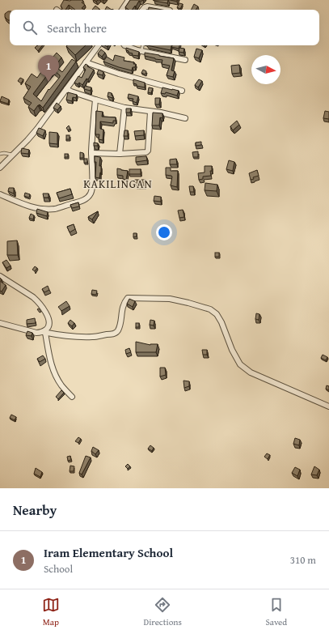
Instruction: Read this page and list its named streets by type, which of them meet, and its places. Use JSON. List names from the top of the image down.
{
  "districts": ["KAKILINGAN"],
  "north": "right",
  "page": {
    "search": "Search here",
    "pins": "1",
    "heading": "Nearby",
    "list": [
      {
        "mark": "1",
        "name": "Iram Elementary School",
        "note": "School",
        "value": "310 m"
      }
    ],
    "nav": ["Map", "Directions", "Saved"]
  }
}
